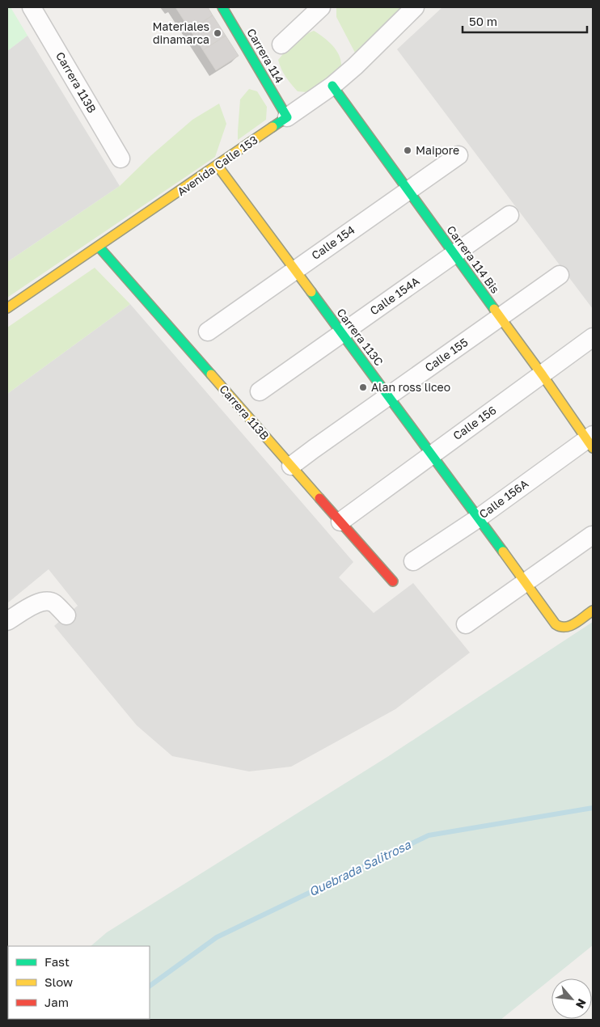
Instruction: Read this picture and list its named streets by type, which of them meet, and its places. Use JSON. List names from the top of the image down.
{
  "streets": {
    "street": [
      "Carrera 114",
      "Carrera 113B",
      "Avenida Calle 153",
      "Calle 154",
      "Carrera 114 Bis",
      "Calle 154A",
      "Carrera 113C",
      "Calle 155",
      "Calle 156",
      "Calle 156A"
    ]
  },
  "crossings": [
    ["Carrera 114", "Avenida Calle 153"],
    ["Carrera 113B", "Avenida Calle 153"],
    ["Carrera 113B", "Calle 155"],
    ["Carrera 113B", "Calle 156"],
    ["Avenida Calle 153", "Carrera 114 Bis"],
    ["Avenida Calle 153", "Carrera 113C"],
    ["Calle 154", "Carrera 114 Bis"],
    ["Calle 154", "Carrera 113C"],
    ["Carrera 114 Bis", "Calle 154A"],
    ["Carrera 114 Bis", "Calle 155"],
    ["Carrera 114 Bis", "Calle 156"],
    ["Carrera 114 Bis", "Calle 156A"],
    ["Calle 154A", "Carrera 113C"],
    ["Carrera 113C", "Calle 155"],
    ["Carrera 113C", "Calle 156"],
    ["Carrera 113C", "Calle 156A"]
  ],
  "water": ["Quebrada Salitrosa"],
  "places": ["Materiales dinamarca", "Maipore", "Alan ross liceo"],
  "legend": ["Fast", "Slow", "Jam"],
  "scale_bar": "50 m",
  "north": "bottom right"
}
